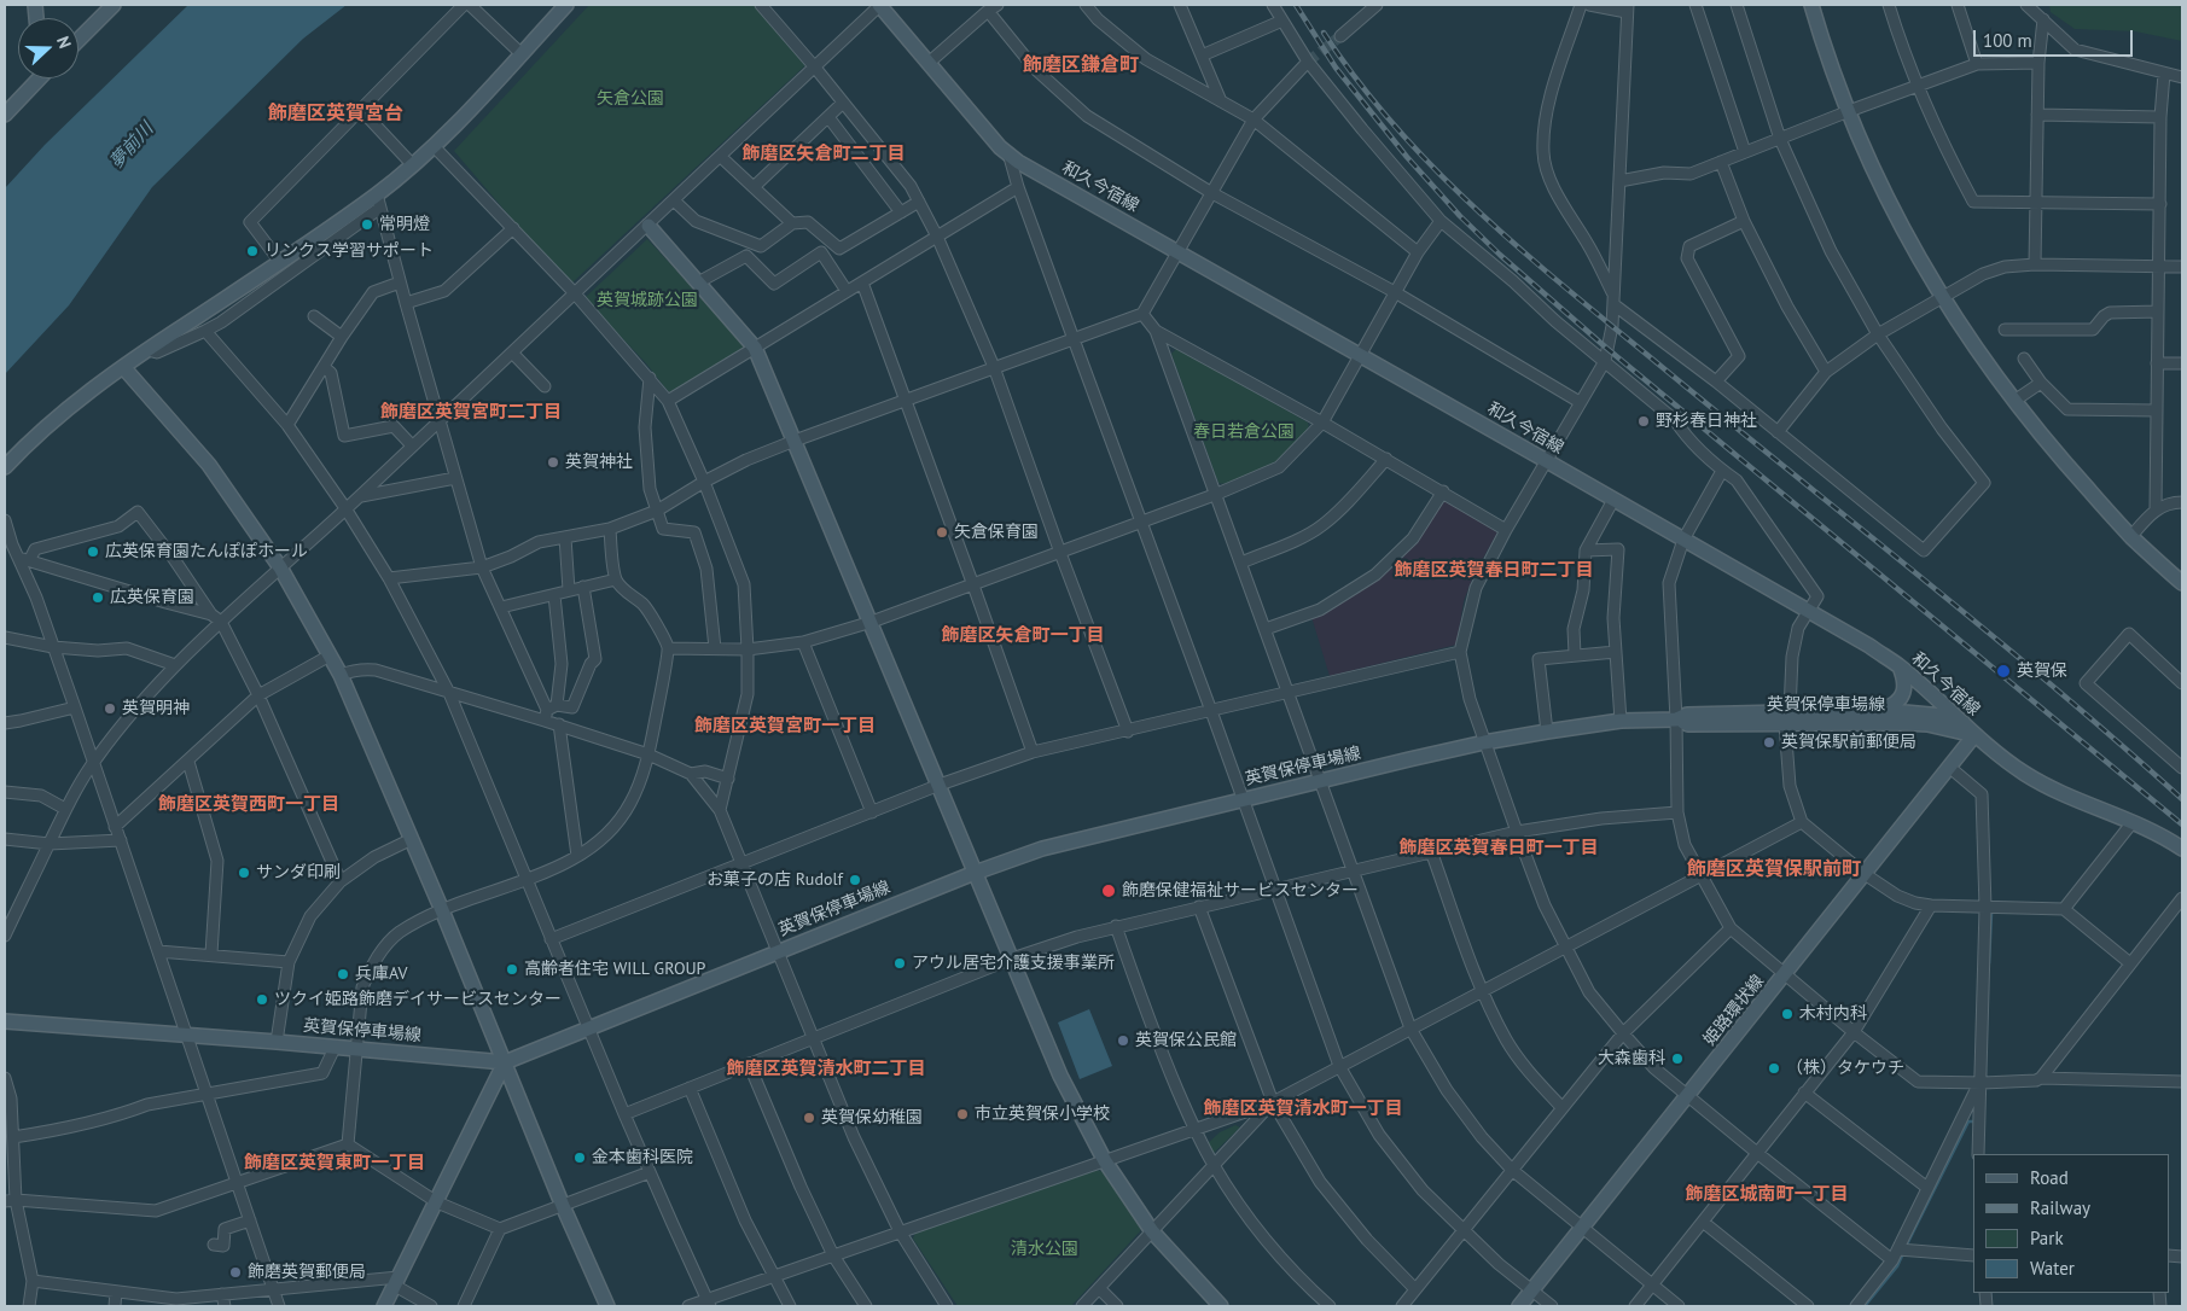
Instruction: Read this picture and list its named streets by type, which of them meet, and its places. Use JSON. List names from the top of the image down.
{
  "streets": {
    "main road": ["和久今宿線", "英賀保停車場線", "姫路環状線"]
  },
  "crossings": [
    ["和久今宿線", "英賀保停車場線"],
    ["和久今宿線", "姫路環状線"],
    ["英賀保停車場線", "姫路環状線"]
  ],
  "districts": [
    "飾磨区鎌倉町",
    "飾磨区英賀宮台",
    "飾磨区矢倉町二丁目",
    "飾磨区英賀宮町二丁目",
    "飾磨区英賀春日町二丁目",
    "飾磨区矢倉町一丁目",
    "飾磨区英賀宮町一丁目",
    "飾磨区英賀西町一丁目",
    "飾磨区英賀春日町一丁目",
    "飾磨区英賀保駅前町",
    "飾磨区英賀清水町二丁目",
    "飾磨区英賀清水町一丁目",
    "飾磨区英賀東町一丁目",
    "飾磨区城南町一丁目"
  ],
  "water": ["夢前川"],
  "parks": [
    "矢倉公園",
    "英賀城跡公園",
    "春日若倉公園",
    "清水公園"
  ],
  "places": [
    "常明燈",
    "リンクス学習サポート",
    "野杉春日神社",
    "英賀神社",
    "矢倉保育園",
    "広英保育園たんぽぽホール",
    "広英保育園",
    "英賀保",
    "英賀明神",
    "英賀保駅前郵便局",
    "サンダ印刷",
    "お菓子の店 Rudolf",
    "飾磨保健福祉サービスセンター",
    "アウル居宅介護支援事業所",
    "高齢者住宅 WILL GROUP",
    "兵庫AV",
    "ツクイ姫路飾磨デイサービスセンター",
    "木村内科",
    "英賀保公民館",
    "大森歯科",
    "（株）タケウチ",
    "市立英賀保小学校",
    "英賀保幼稚園",
    "金本歯科医院",
    "飾磨英賀郵便局"
  ],
  "legend": [
    "Road",
    "Railway",
    "Park",
    "Water"
  ],
  "scale_bar": "100 m",
  "north": "right"
}
